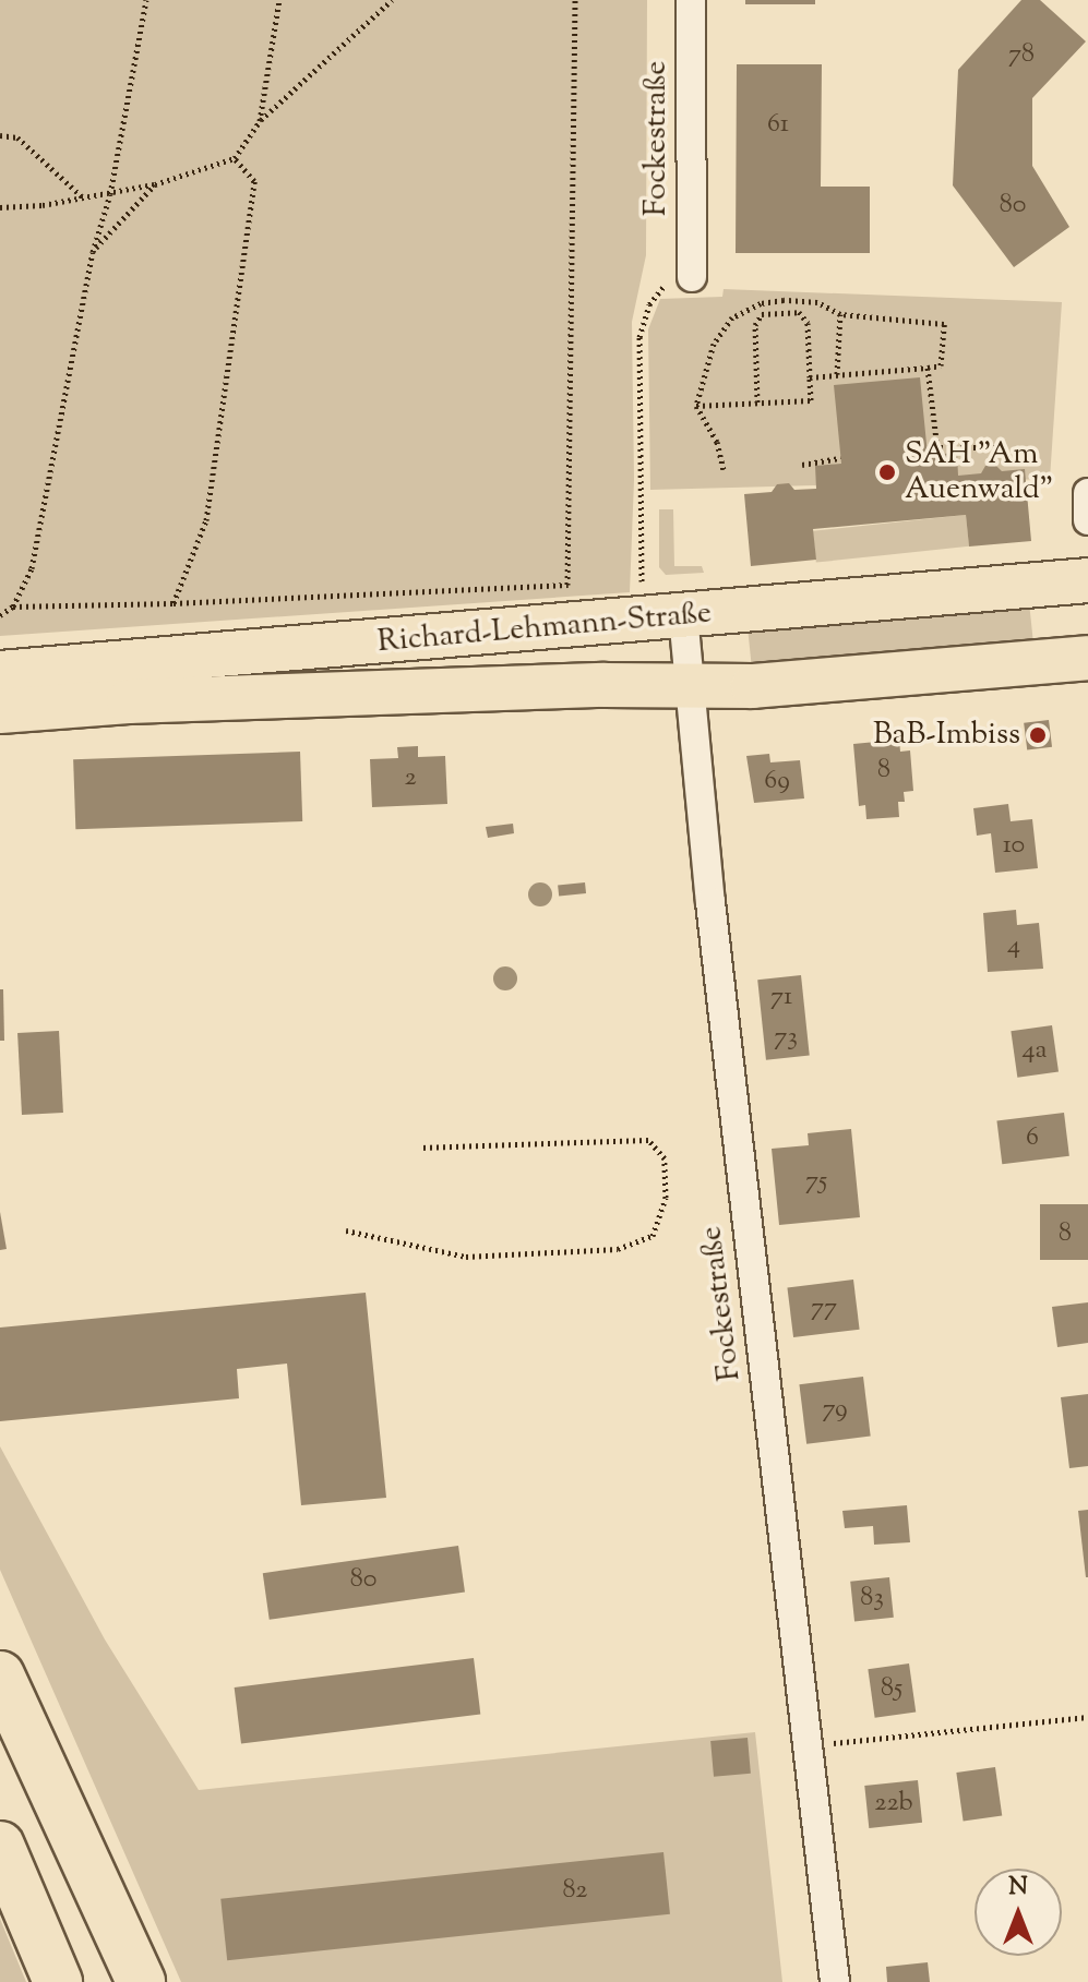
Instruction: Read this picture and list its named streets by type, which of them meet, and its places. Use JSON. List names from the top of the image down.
{
  "streets": {
    "main road": ["Richard-Lehmann-Straße"],
    "street": ["Fockestraße"]
  },
  "crossings": [
    ["Fockestraße", "Richard-Lehmann-Straße"]
  ],
  "places": ["SAH \"Am Auenwald\"", "BaB-Imbiss"],
  "house_numbers": [
    "78",
    "61",
    "80",
    "8",
    "2",
    "69",
    "10",
    "4",
    "71",
    "73",
    "4a",
    "6",
    "75",
    "8",
    "77",
    "79",
    "80",
    "83",
    "85",
    "22b",
    "82"
  ],
  "north": "top"
}
